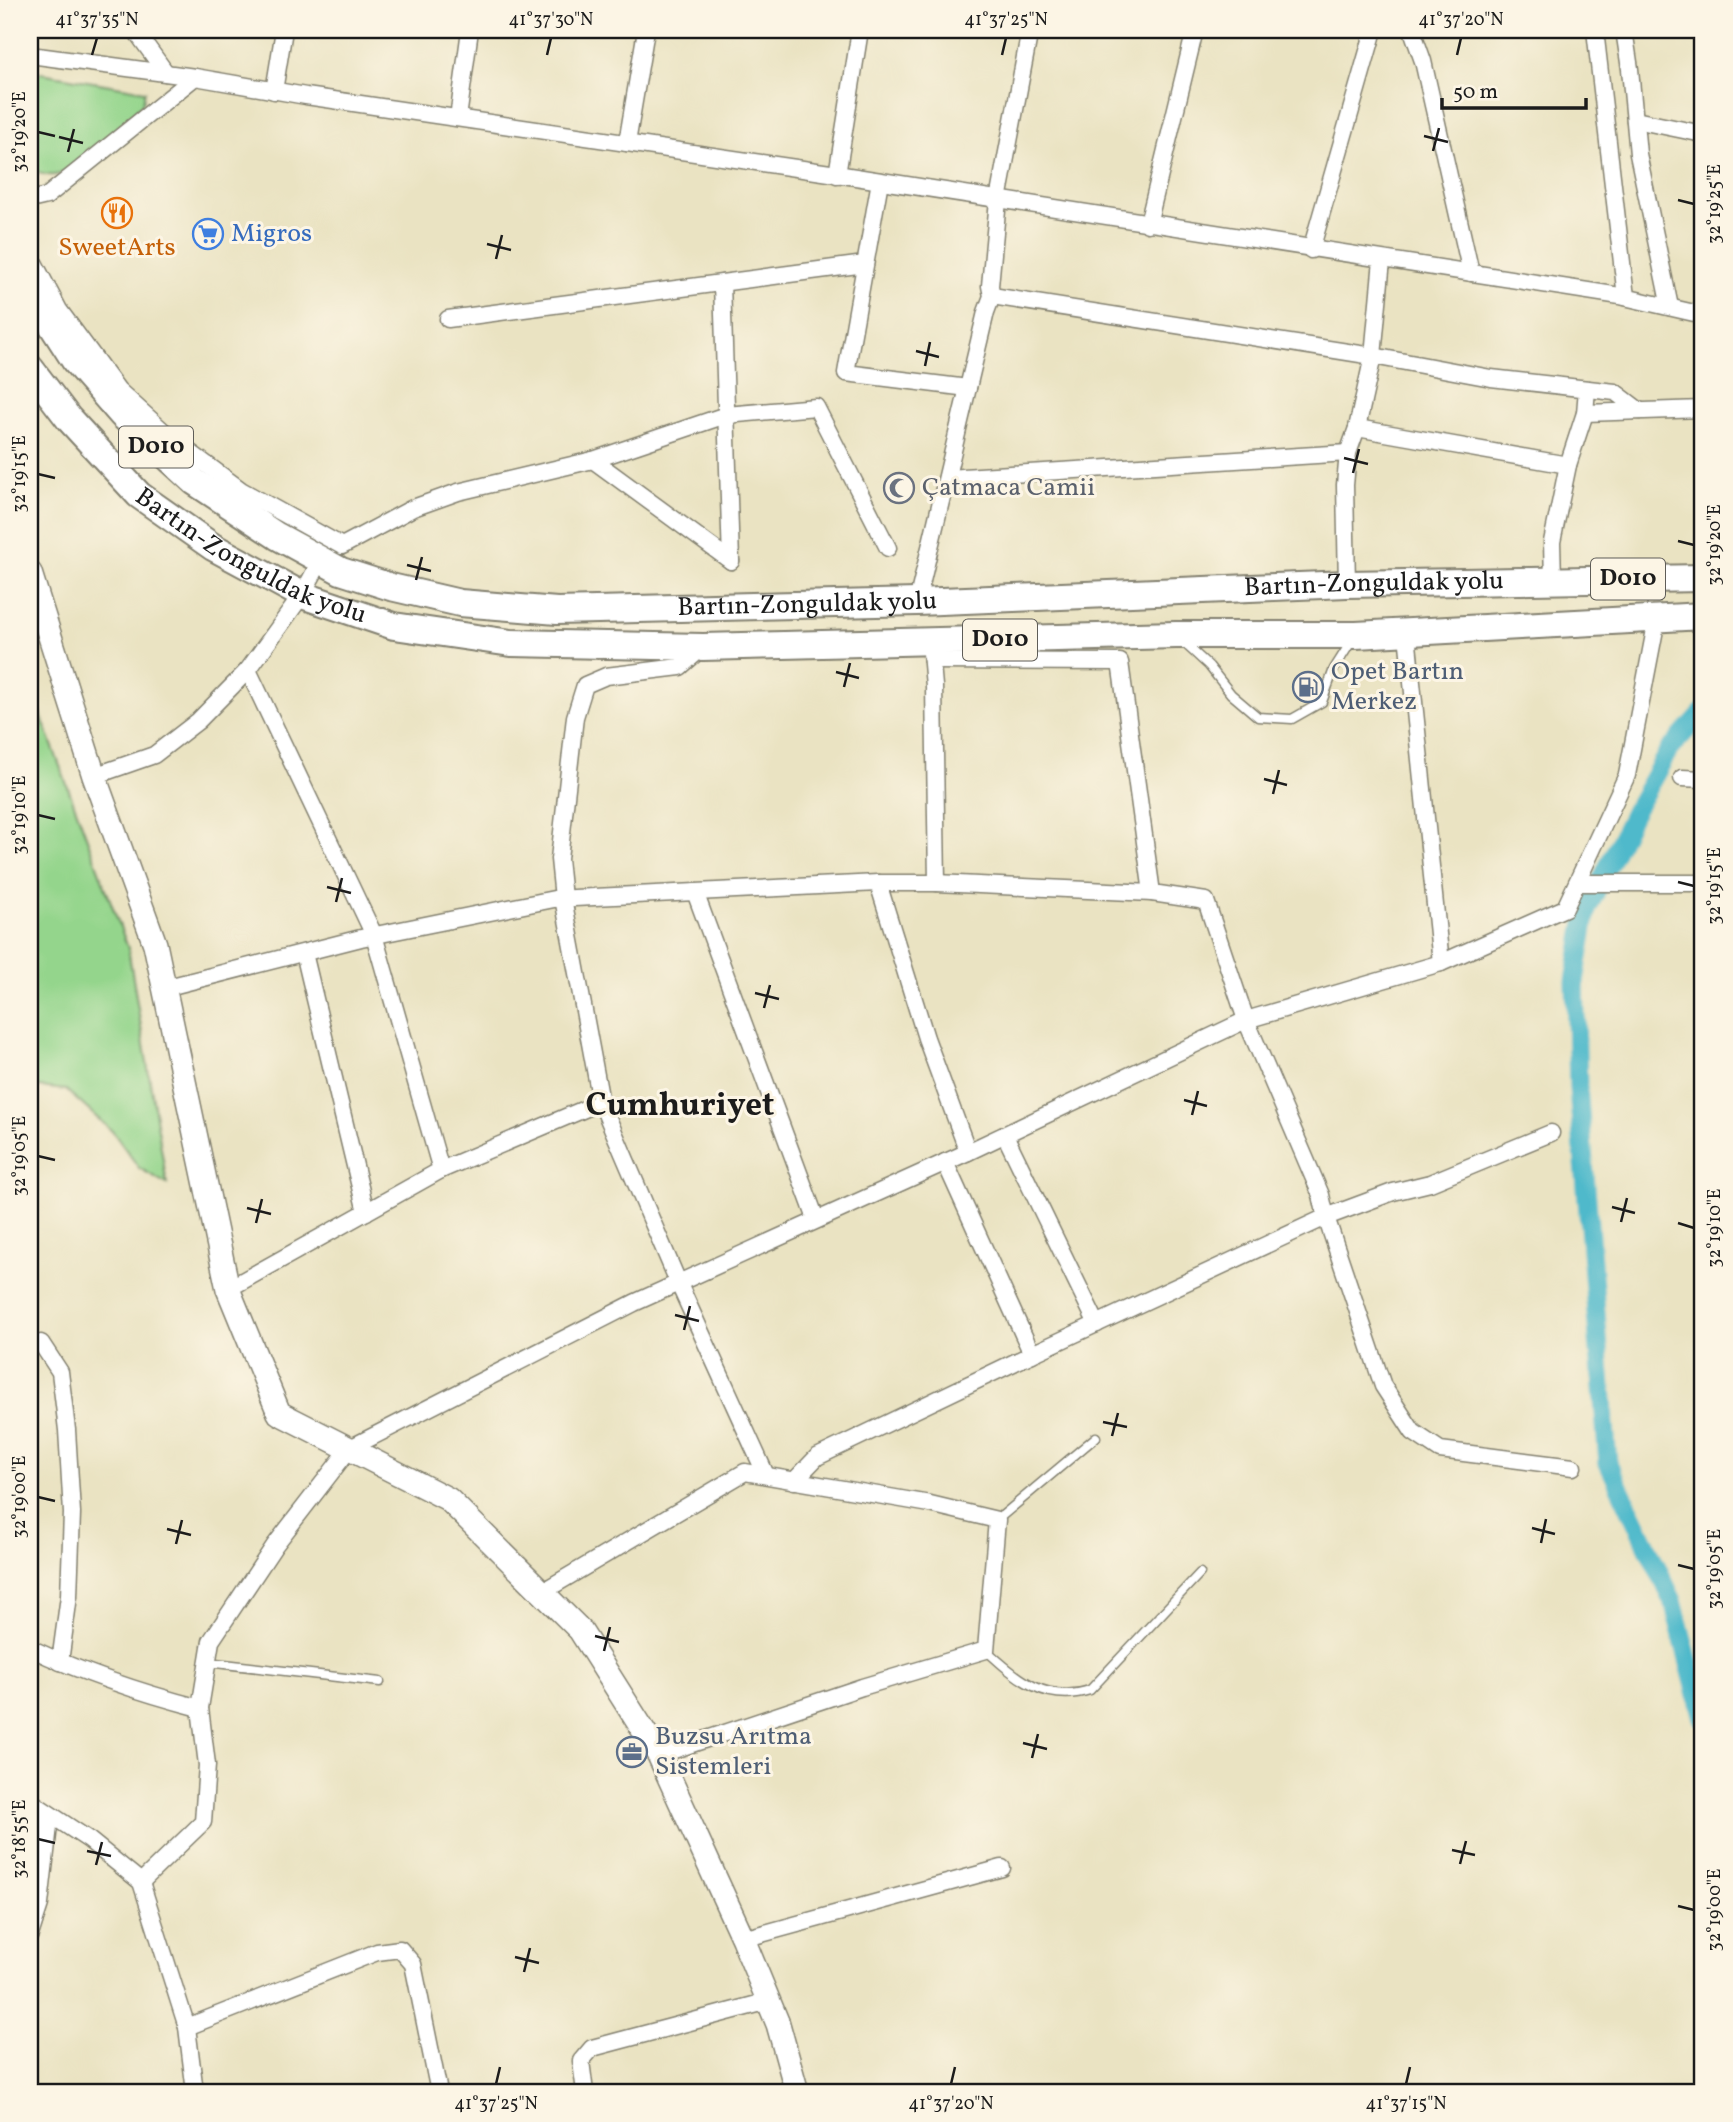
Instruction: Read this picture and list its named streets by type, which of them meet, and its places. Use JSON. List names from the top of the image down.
{
  "streets": {
    "highway": ["D010", "Bartın-Zonguldak yolu"]
  },
  "districts": ["Cumhuriyet"],
  "places": {
    "restaurant": ["SweetArts"],
    "supermarket": ["Migros"],
    "mosque": ["Çatmaca Camii"],
    "fuel station": ["Opet Bartın Merkez"],
    "office": ["Buzsu Arıtma Sistemleri"]
  },
  "scale_bar": "50 m",
  "coordinates": [
    "41°37'35\"N",
    "41°37'30\"N",
    "41°37'25\"N",
    "41°37'20\"N",
    "32°19'20\"E",
    "32°19'25\"E",
    "32°19'15\"E",
    "32°19'10\"E",
    "32°19'05\"E",
    "32°19'00\"E",
    "32°18'55\"E",
    "41°37'15\"N"
  ]
}
